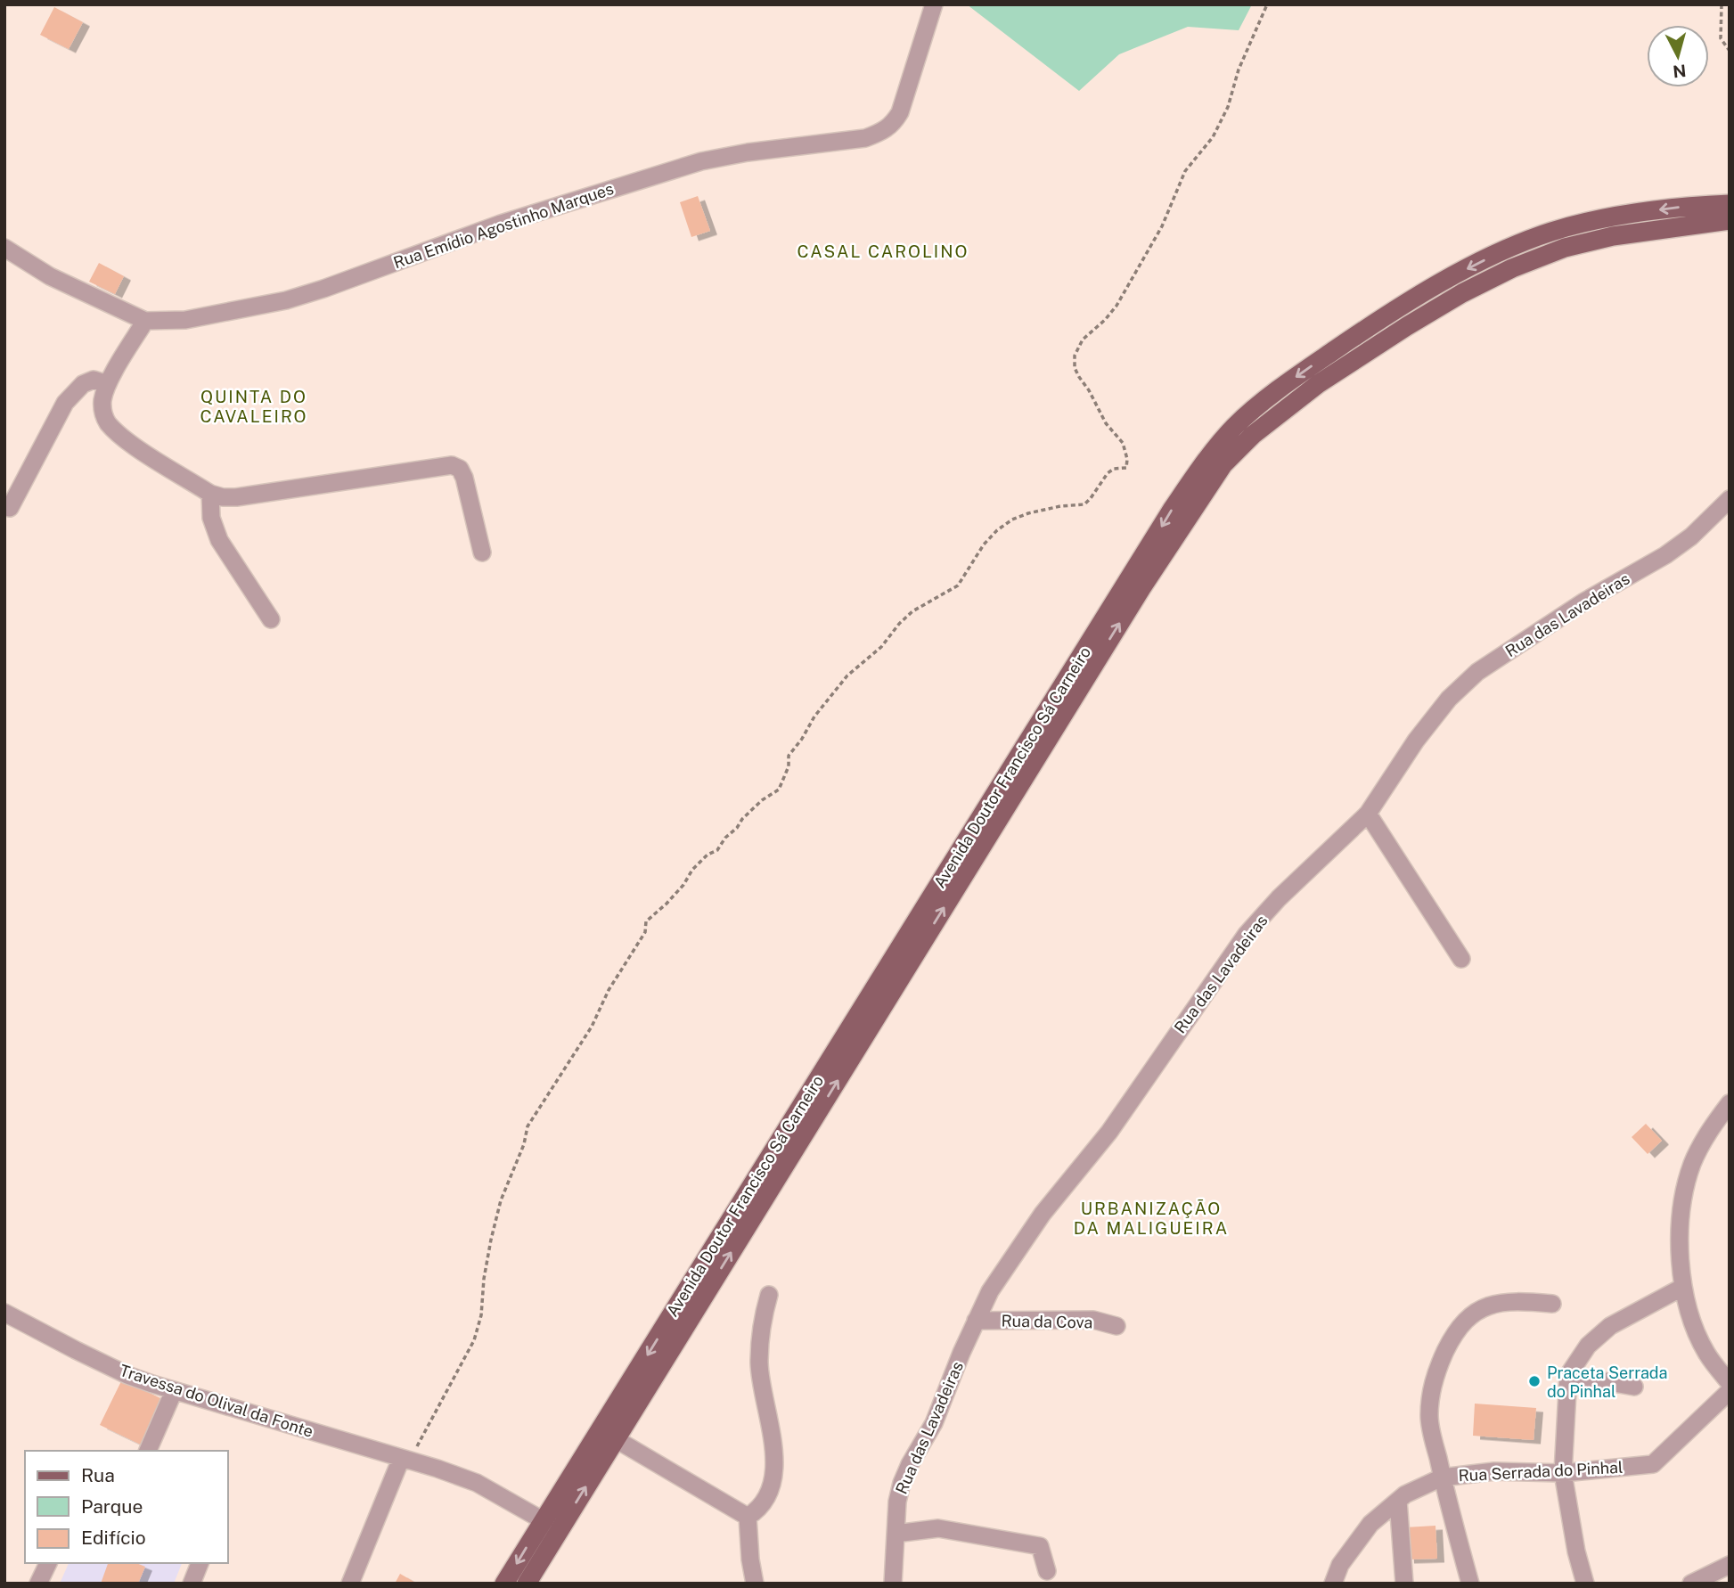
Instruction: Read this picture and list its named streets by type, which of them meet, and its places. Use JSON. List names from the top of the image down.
{
  "streets": {
    "main road": ["Avenida Doutor Francisco Sá Carneiro"],
    "street": [
      "Rua Emídio Agostinho Marques",
      "Rua das Lavadeiras",
      "Rua da Cova",
      "Travessa do Olival da Fonte",
      "Rua Serrada do Pinhal"
    ]
  },
  "crossings": [
    ["Rua das Lavadeiras", "Rua da Cova"],
    ["Avenida Doutor Francisco Sá Carneiro", "Travessa do Olival da Fonte"]
  ],
  "districts": ["CASAL CAROLINO", "QUINTA DO CAVALEIRO", "URBANIZAÇÃO DA MALIGUEIRA"],
  "places": ["Praceta Serrada do Pinhal"],
  "legend": ["Rua", "Parque", "Edifício"],
  "north": "bottom"
}
